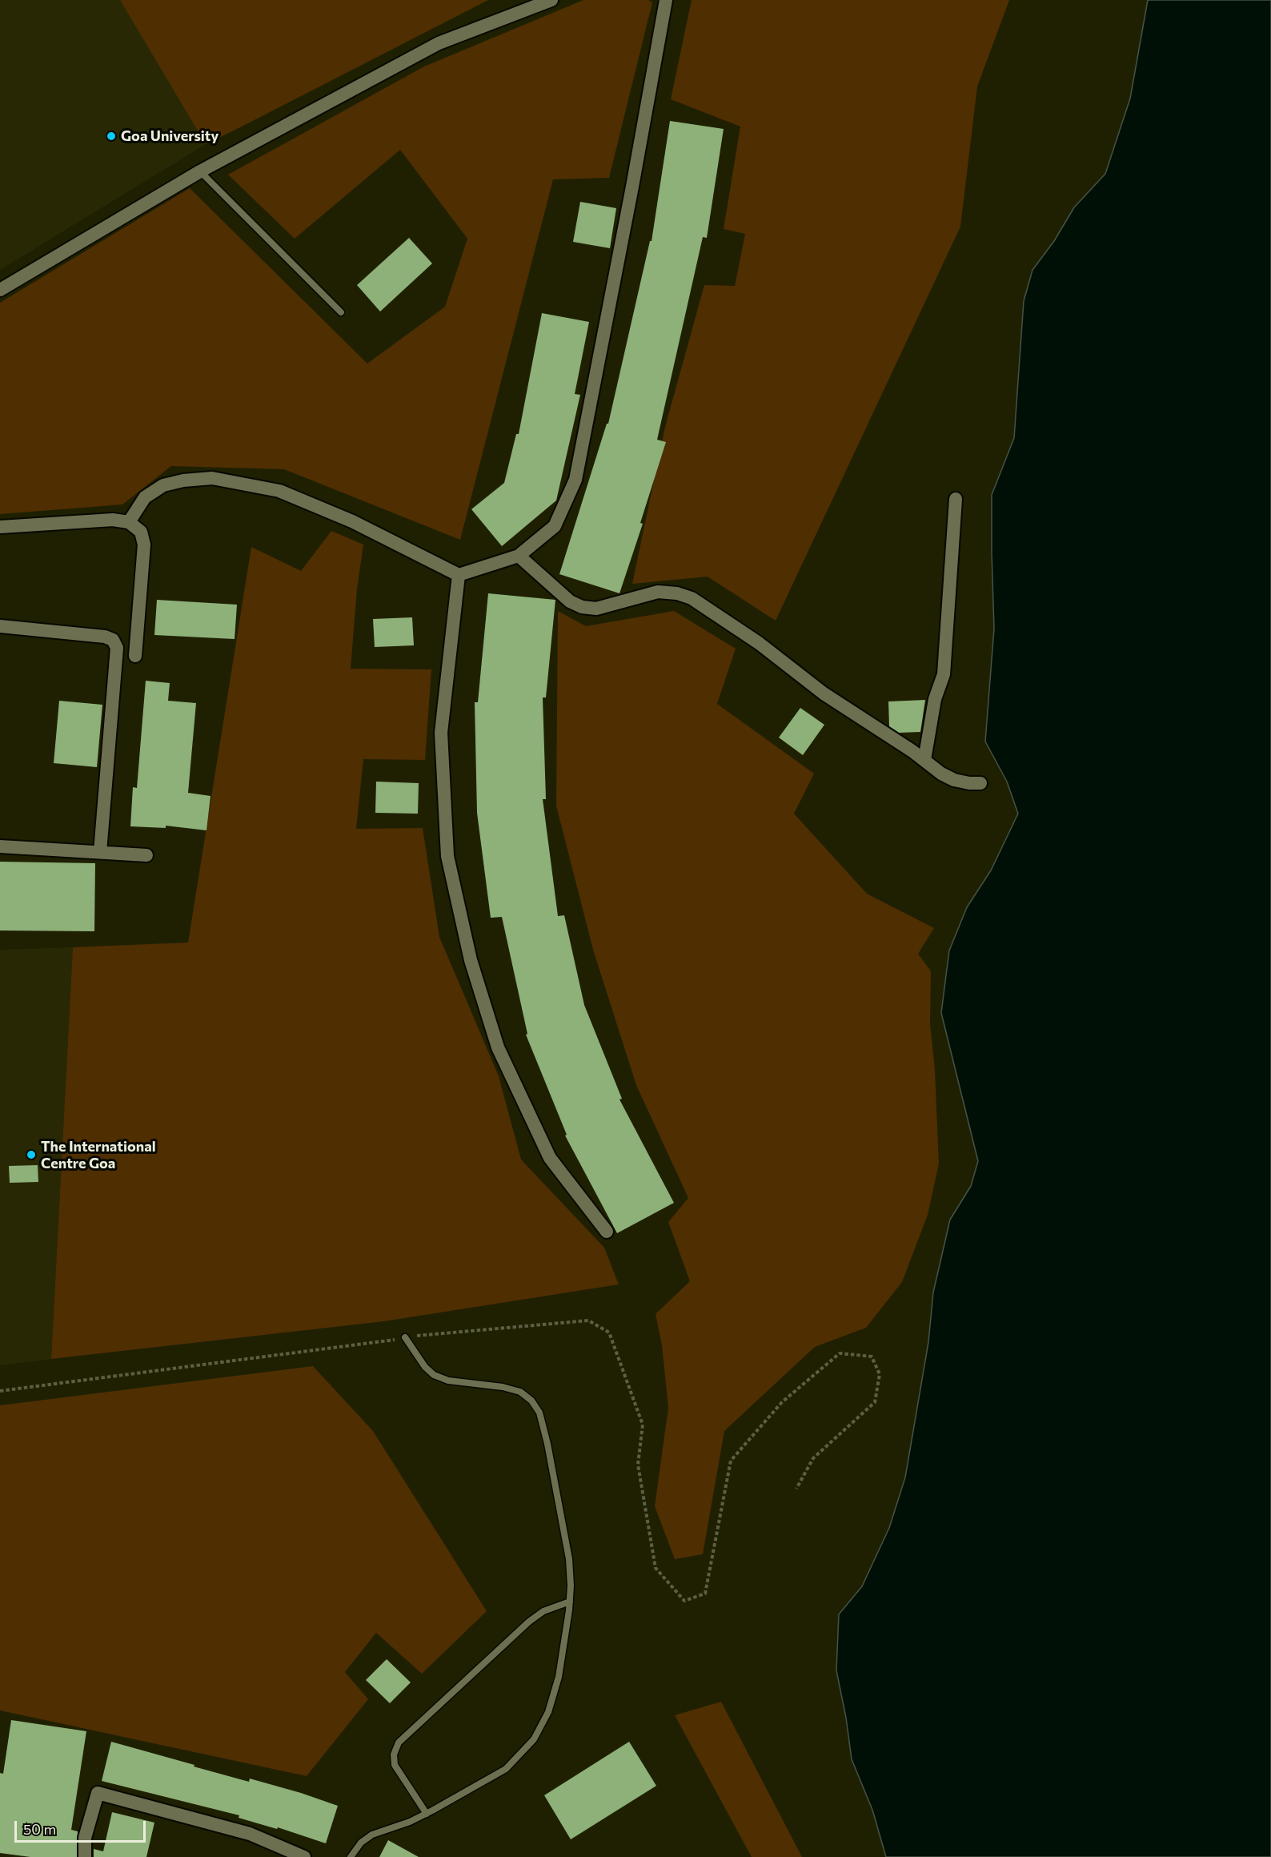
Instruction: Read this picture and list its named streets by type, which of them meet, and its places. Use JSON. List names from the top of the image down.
{
  "places": ["Goa University", "The International Centre Goa"],
  "scale_bar": "50 m"
}
